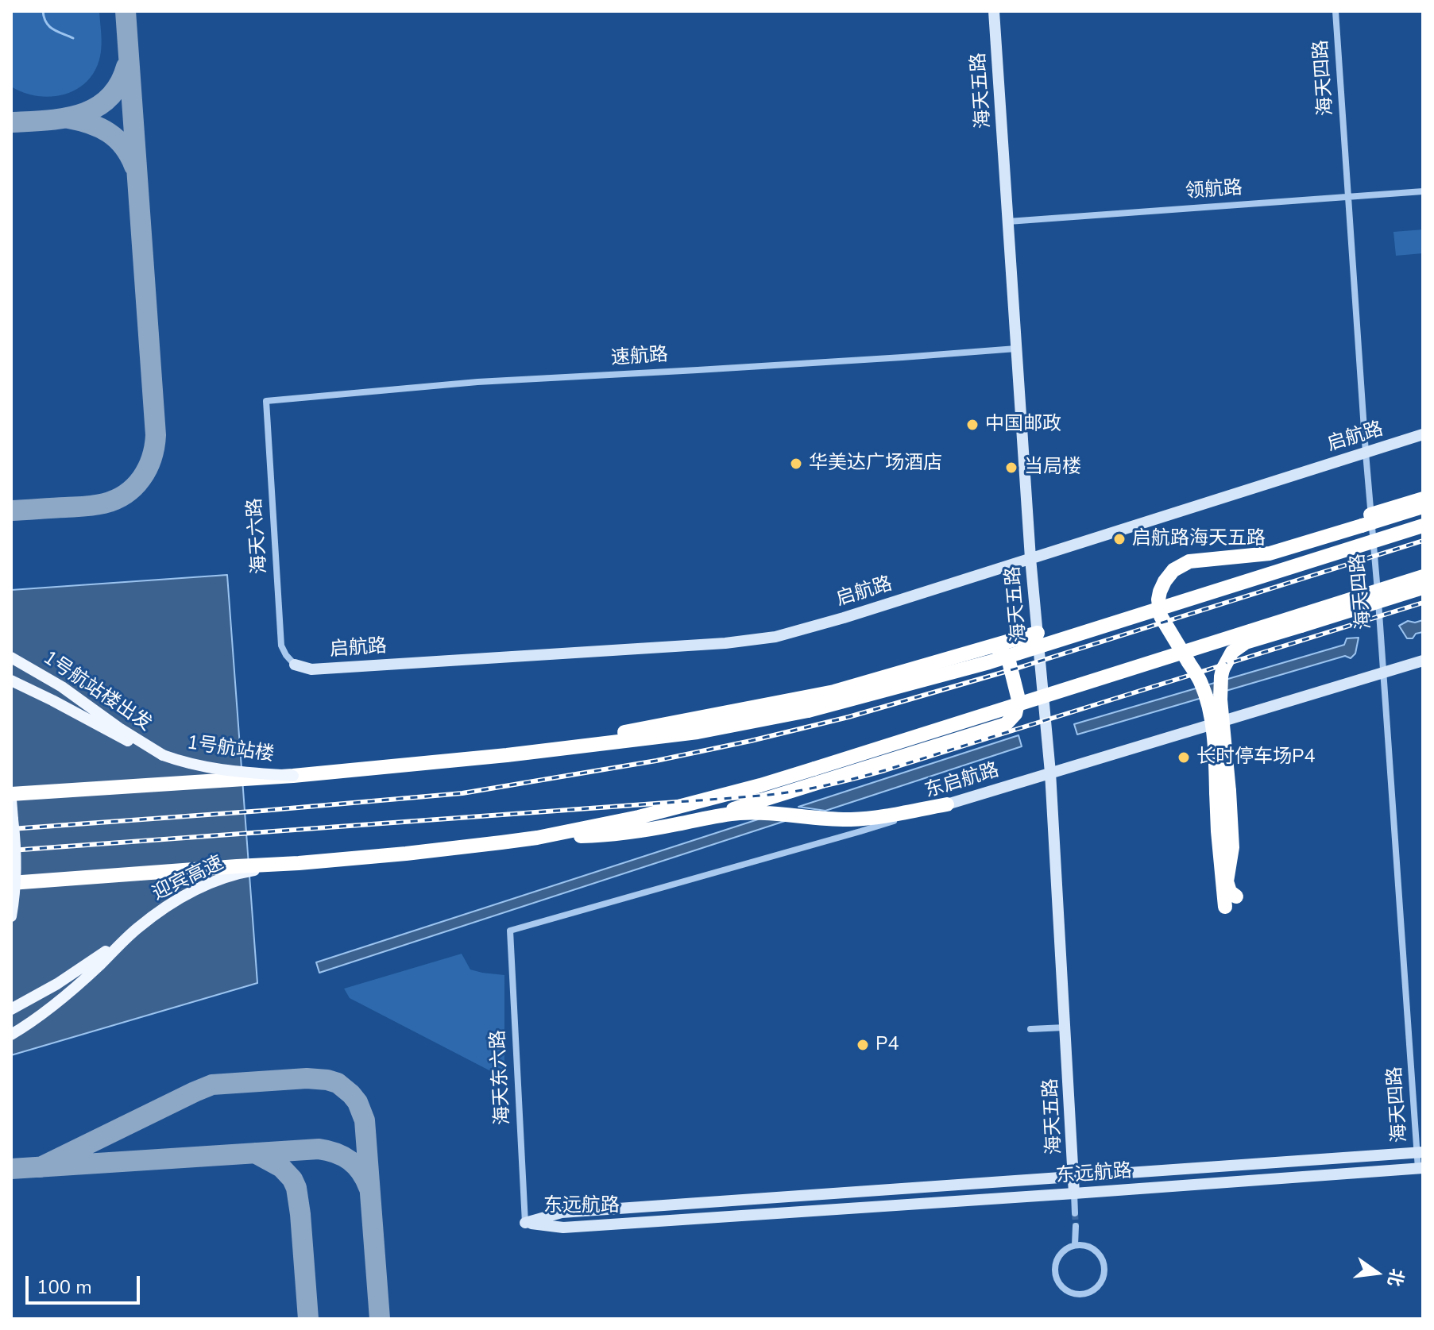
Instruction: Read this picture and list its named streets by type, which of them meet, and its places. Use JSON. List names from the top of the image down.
{
  "streets": {
    "main road": ["1号航站楼出发", "1号航站楼", "迎宾高速"],
    "street": [
      "海天四路",
      "海天五路",
      "领航路",
      "速航路",
      "启航路",
      "海天六路",
      "东启航路",
      "海天东六路",
      "东远航路"
    ]
  },
  "crossings": [
    ["海天四路", "领航路"],
    ["海天四路", "启航路"],
    ["海天四路", "东启航路"],
    ["海天四路", "东远航路"],
    ["海天五路", "领航路"],
    ["海天五路", "速航路"],
    ["海天五路", "启航路"],
    ["海天五路", "东启航路"],
    ["海天五路", "东远航路"],
    ["速航路", "海天六路"],
    ["启航路", "海天六路"],
    ["1号航站楼出发", "1号航站楼"],
    ["东启航路", "海天东六路"],
    ["海天东六路", "东远航路"]
  ],
  "places": [
    "中国邮政",
    "华美达广场酒店",
    "当局楼",
    "启航路海天五路",
    "长时停车场P4",
    "P4"
  ],
  "scale_bar": "100 m",
  "north": "right"
}
